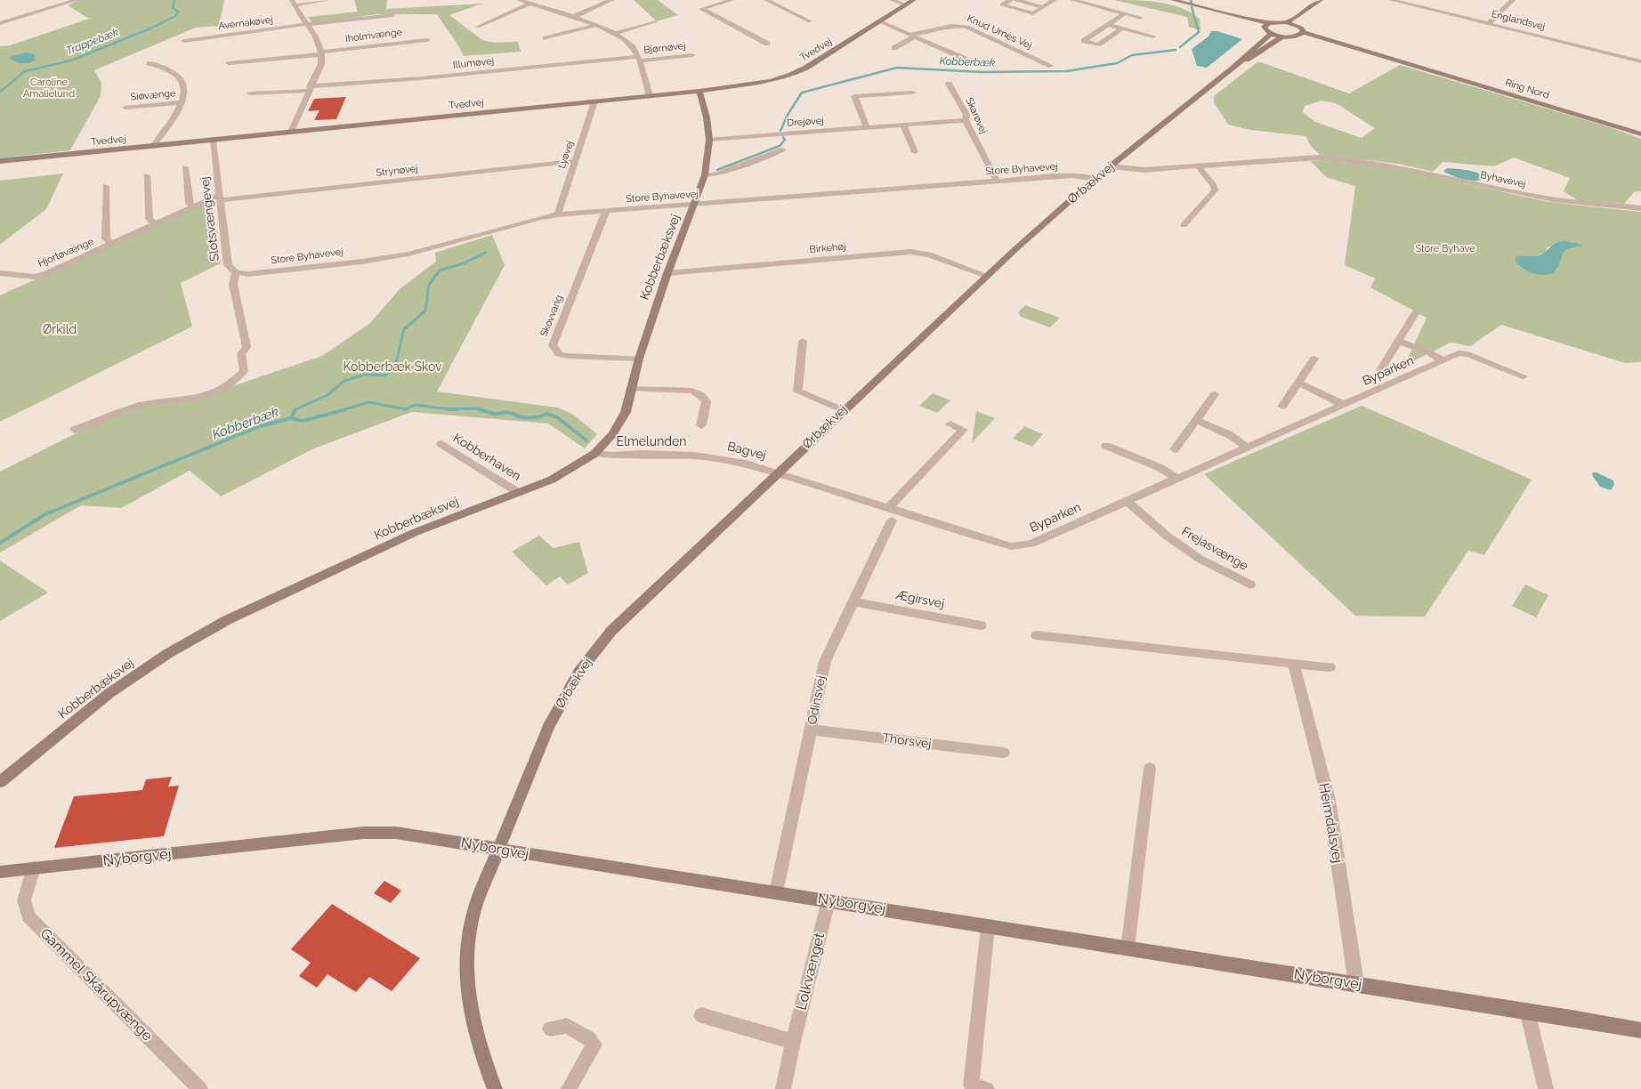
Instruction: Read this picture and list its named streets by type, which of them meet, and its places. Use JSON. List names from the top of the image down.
{
  "streets": {
    "street": [
      "Englandsvej",
      "Avernakøvej",
      "Knud Urnes Vej",
      "Iholmvænge",
      "Bjørnøvej",
      "Tvedvej",
      "Illumøvej",
      "Ring Nord",
      "Siøvænge",
      "Skarøvej",
      "Drejøvej",
      "Lyøvej",
      "Store Byhavevej",
      "Strynøvej",
      "Byhavevej",
      "Ørbækvej",
      "Slotsvængevej",
      "Birkehøj",
      "Hjortøvænge",
      "Kobberbæksvej",
      "Skovvang",
      "Byparken",
      "Elmelunden",
      "Bagvej",
      "Kobberhaven",
      "Frejasvænge",
      "Ægirsvej",
      "Odinsvej",
      "Thorsvej",
      "Heimdalsvej",
      "Nyborgvej",
      "Lolkvænget",
      "Gammel Skårupvænge"
    ]
  },
  "crossings": [
    ["Bjørnøvej", "Tvedvej"],
    ["Bjørnøvej", "Illumøvej"],
    ["Tvedvej", "Siøvænge"],
    ["Tvedvej", "Lyøvej"],
    ["Tvedvej", "Slotsvængevej"],
    ["Tvedvej", "Kobberbæksvej"],
    ["Skarøvej", "Drejøvej"],
    ["Skarøvej", "Store Byhavevej"],
    ["Drejøvej", "Kobberbæksvej"],
    ["Lyøvej", "Store Byhavevej"],
    ["Lyøvej", "Strynøvej"],
    ["Store Byhavevej", "Ørbækvej"],
    ["Store Byhavevej", "Slotsvængevej"],
    ["Store Byhavevej", "Kobberbæksvej"],
    ["Store Byhavevej", "Skovvang"],
    ["Strynøvej", "Slotsvængevej"],
    ["Strynøvej", "Hjortøvænge"],
    ["Ørbækvej", "Birkehøj"],
    ["Ørbækvej", "Byparken"],
    ["Ørbækvej", "Bagvej"],
    ["Ørbækvej", "Nyborgvej"],
    ["Slotsvængevej", "Hjortøvænge"],
    ["Birkehøj", "Kobberbæksvej"],
    ["Kobberbæksvej", "Skovvang"],
    ["Kobberbæksvej", "Elmelunden"],
    ["Kobberbæksvej", "Kobberhaven"],
    ["Byparken", "Bagvej"],
    ["Byparken", "Frejasvænge"],
    ["Elmelunden", "Bagvej"],
    ["Ægirsvej", "Odinsvej"],
    ["Odinsvej", "Thorsvej"],
    ["Odinsvej", "Nyborgvej"],
    ["Heimdalsvej", "Nyborgvej"],
    ["Nyborgvej", "Lolkvænget"],
    ["Nyborgvej", "Gammel Skårupvænge"]
  ],
  "water": ["Trappebæk", "Kobberbæk"],
  "parks": [
    "Caroline Amalielund",
    "Store Byhave",
    "Ørkild",
    "Kobberbæk Skov"
  ]
}
